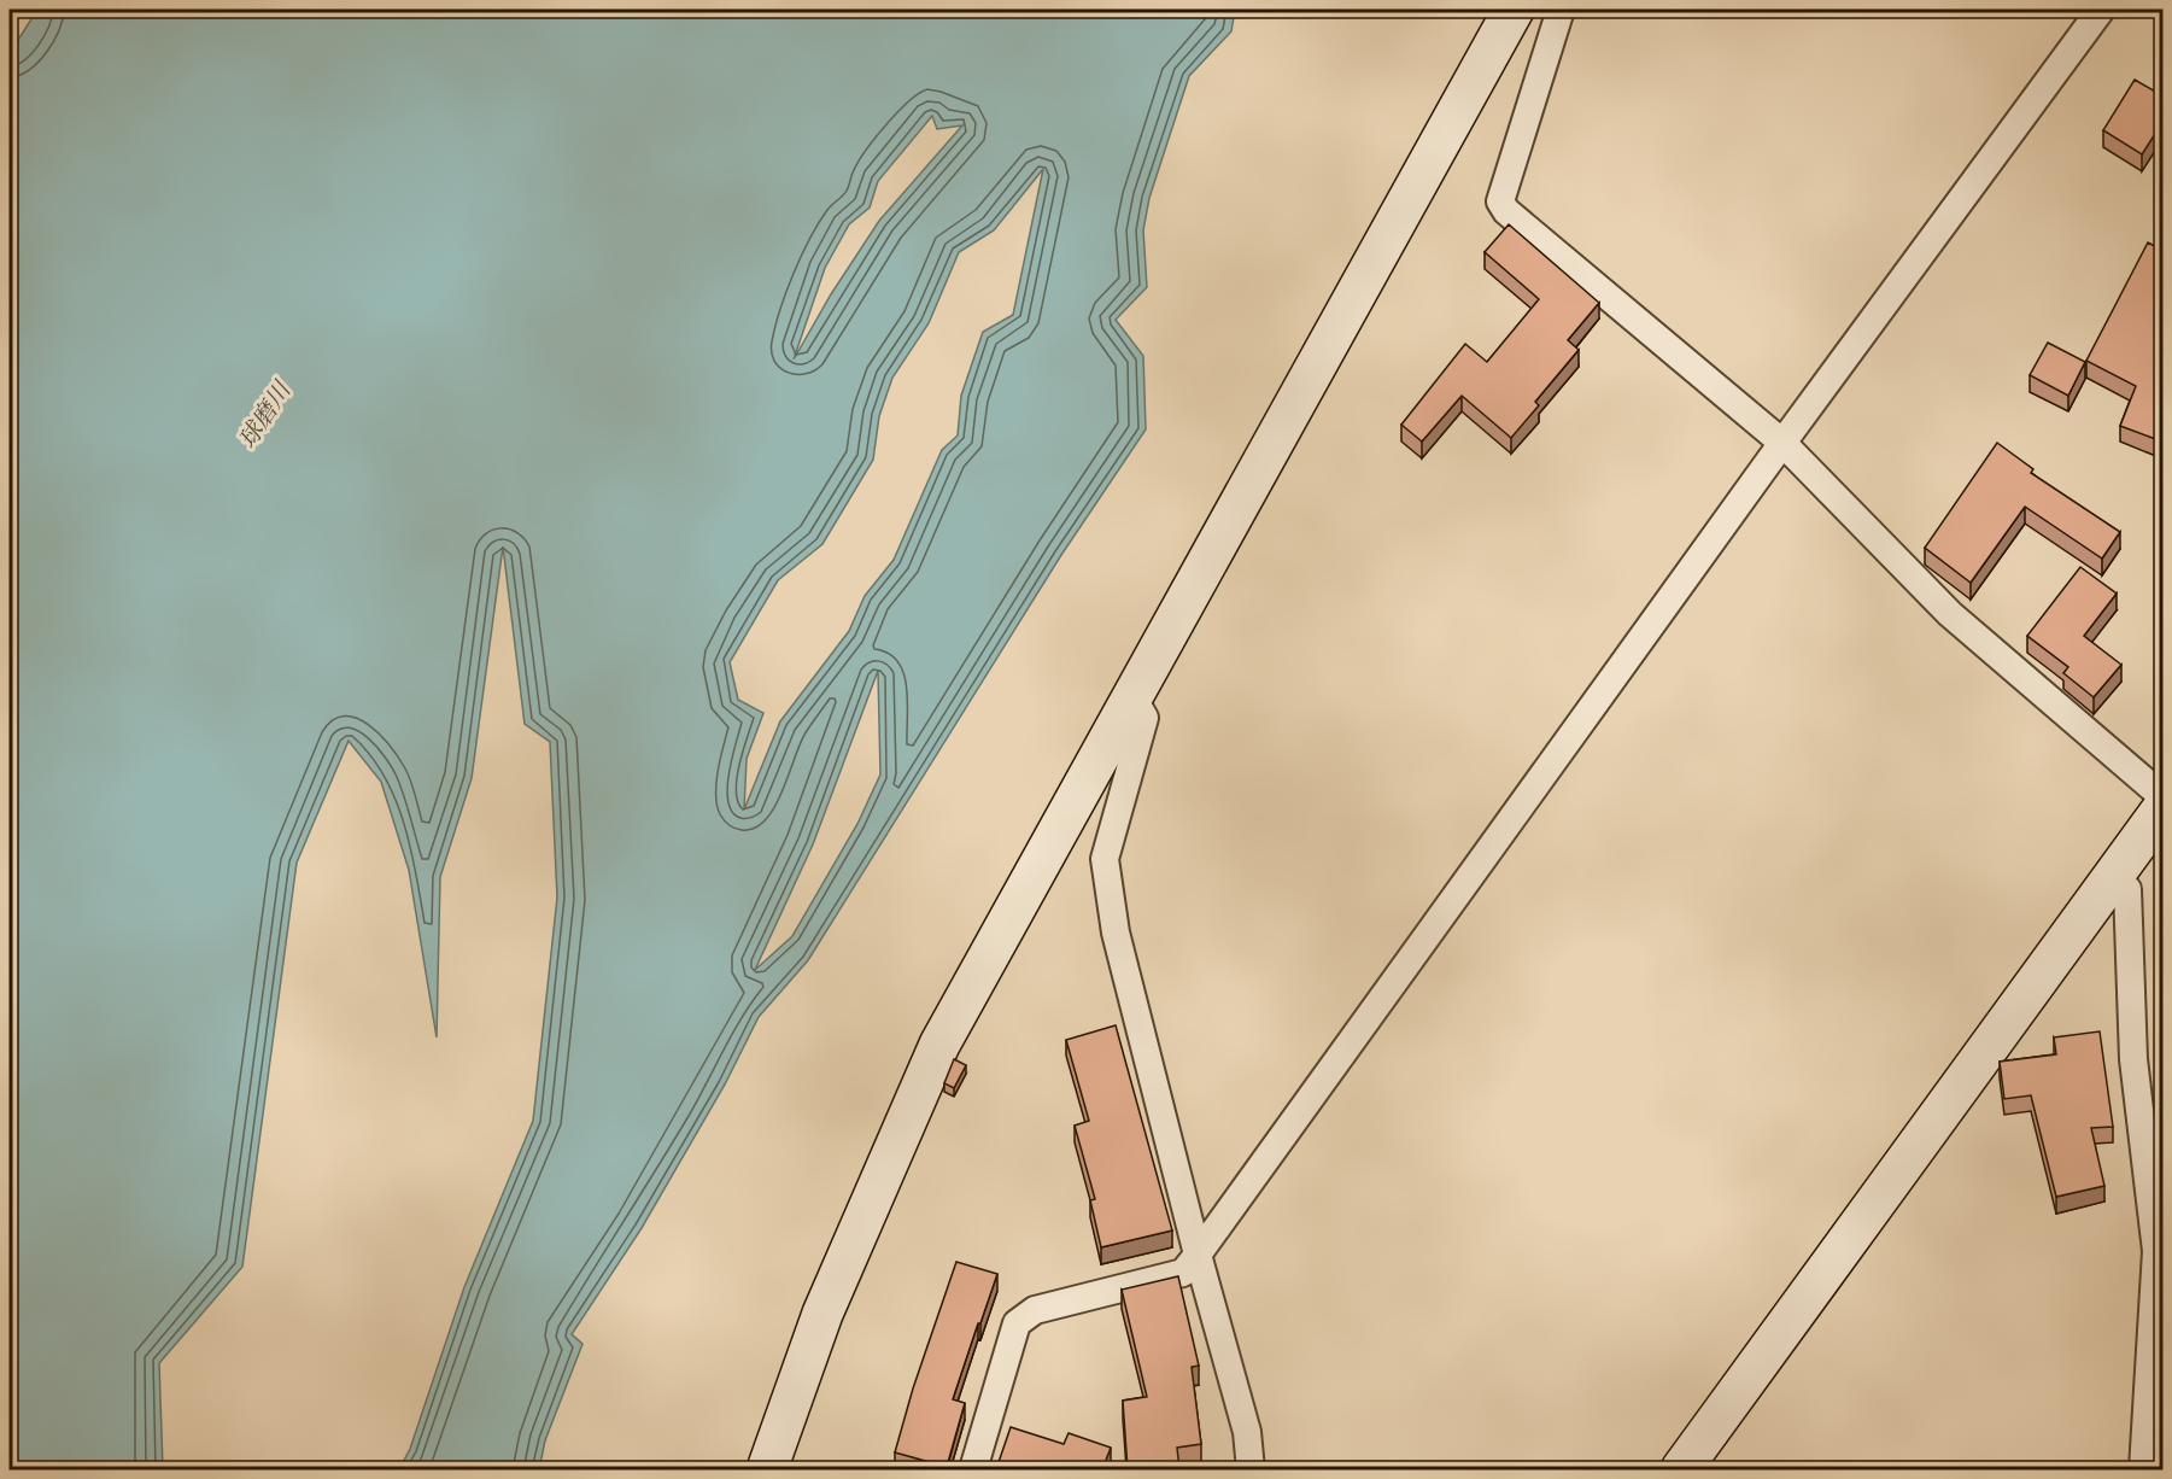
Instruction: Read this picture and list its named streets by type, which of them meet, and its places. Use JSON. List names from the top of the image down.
{
  "water": ["球磨川"]
}
